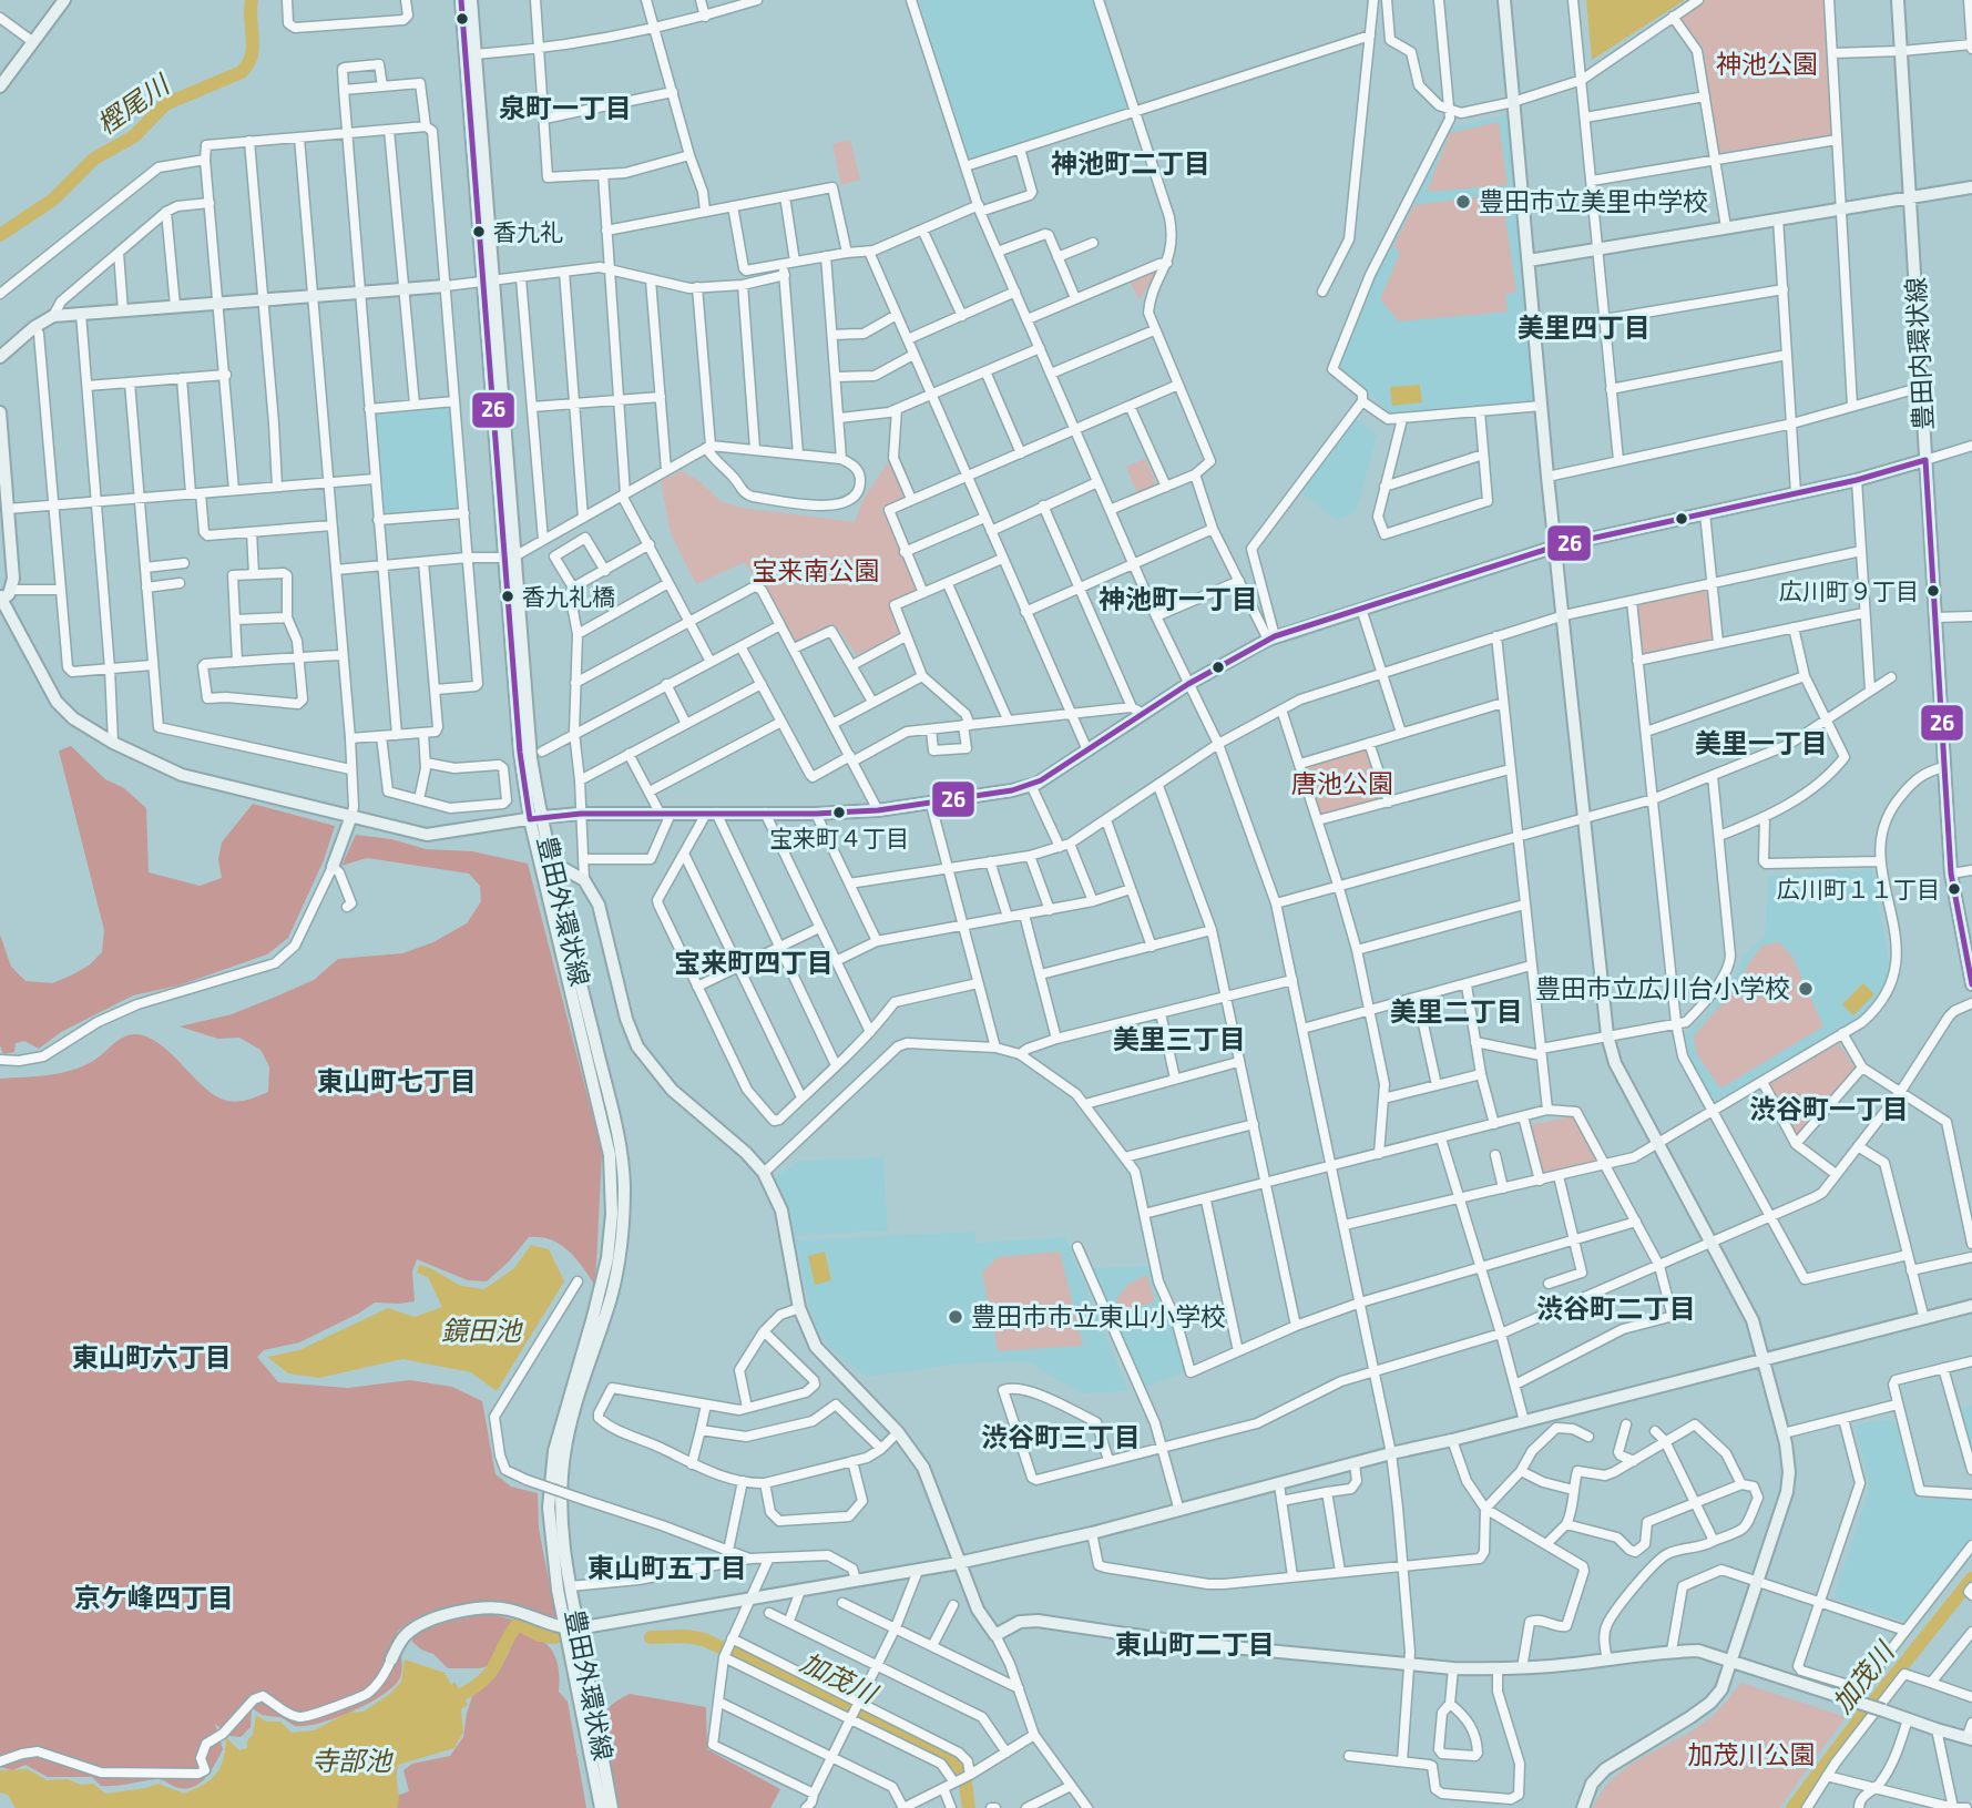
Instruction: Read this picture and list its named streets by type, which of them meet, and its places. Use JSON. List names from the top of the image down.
{
  "streets": {
    "street": ["豊田内環状線", "豊田外環状線"]
  },
  "districts": [
    "泉町一丁目",
    "神池町二丁目",
    "美里四丁目",
    "神池町一丁目",
    "美里一丁目",
    "宝来町四丁目",
    "美里二丁目",
    "美里三丁目",
    "東山町七丁目",
    "渋谷町一丁目",
    "渋谷町二丁目",
    "東山町六丁目",
    "渋谷町三丁目",
    "東山町五丁目",
    "京ケ峰四丁目",
    "東山町二丁目"
  ],
  "water": [
    "樫尾川",
    "鏡田池",
    "加茂川",
    "寺部池"
  ],
  "parks": [
    "神池公園",
    "宝来南公園",
    "唐池公園",
    "加茂川公園"
  ],
  "places": [
    "豊田市立美里中学校",
    "香九礼",
    "広川町９丁目",
    "香九礼橋",
    "宝来町４丁目",
    "広川町１１丁目",
    "豊田市立広川台小学校",
    "豊田市市立東山小学校"
  ],
  "lines": ["transit line 26"]
}
